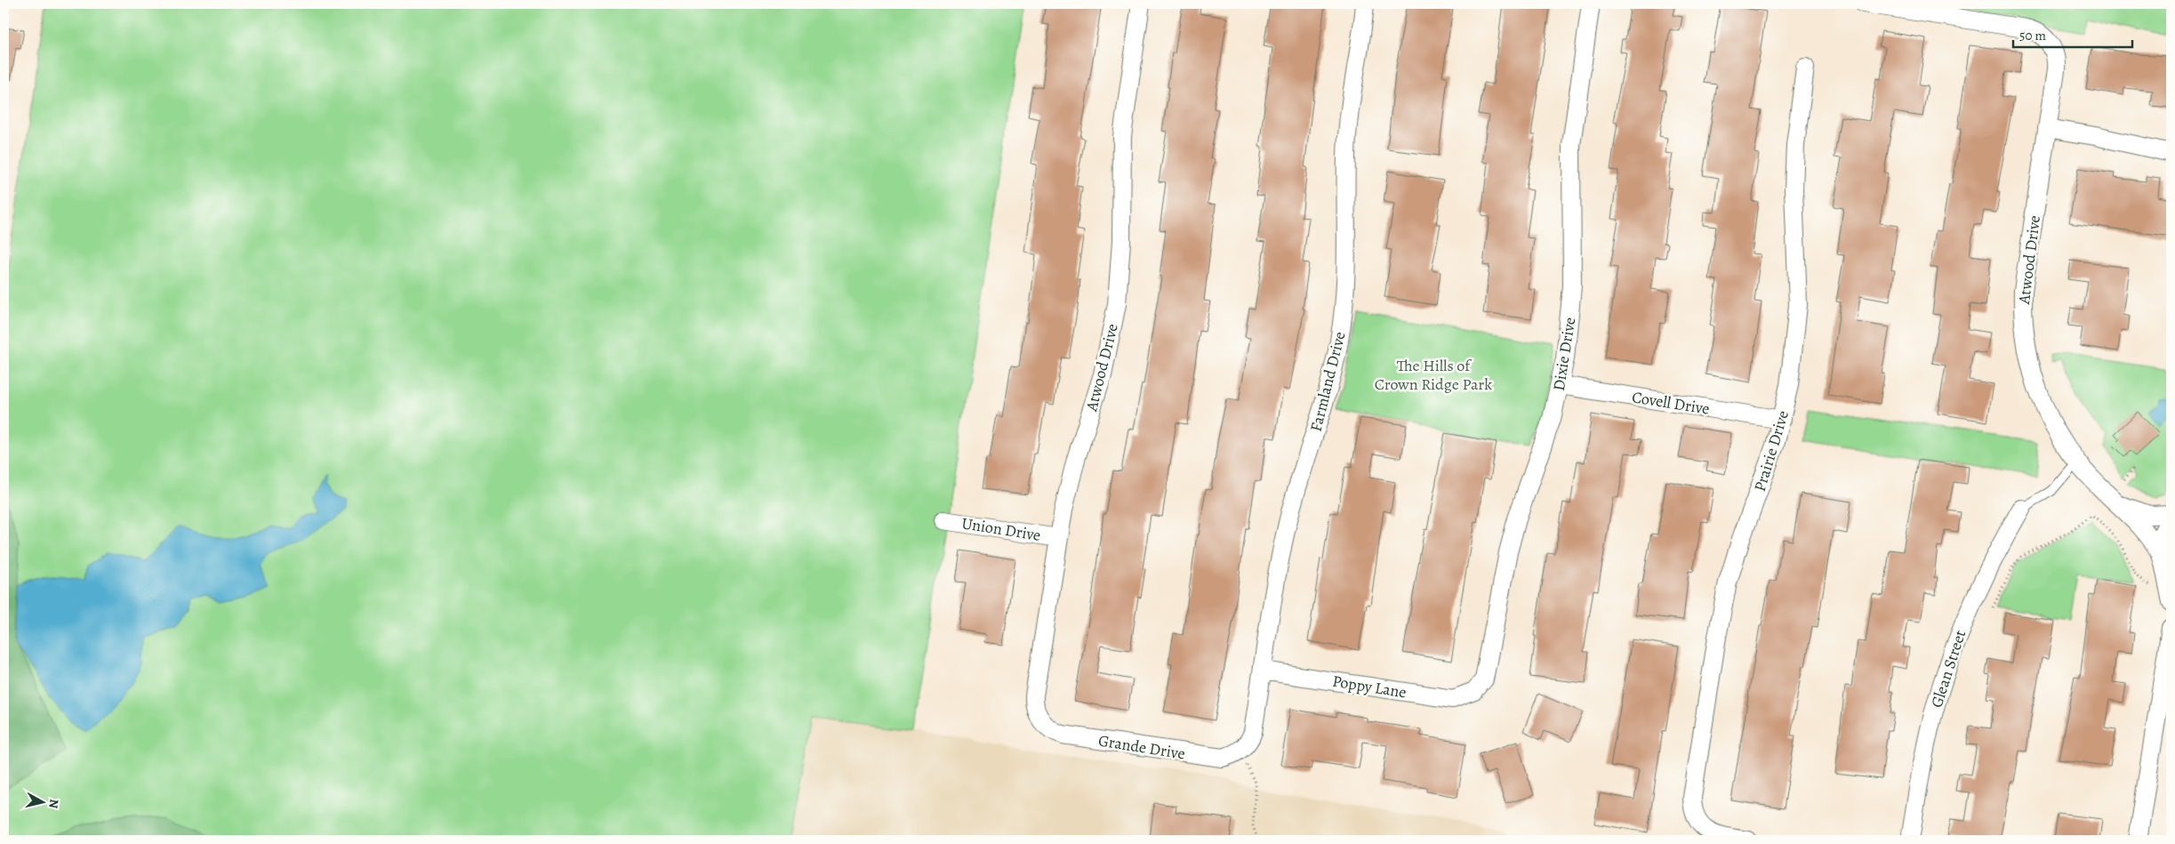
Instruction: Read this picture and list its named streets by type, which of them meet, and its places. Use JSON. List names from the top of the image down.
{
  "streets": {
    "street": [
      "Atwood Drive",
      "Dixie Drive",
      "Farmland Drive",
      "Covell Drive",
      "Prairie Drive",
      "Union Drive",
      "Glean Street",
      "Poppy Lane",
      "Grande Drive"
    ]
  },
  "crossings": [
    ["Atwood Drive", "Union Drive"],
    ["Atwood Drive", "Grande Drive"],
    ["Dixie Drive", "Covell Drive"],
    ["Dixie Drive", "Poppy Lane"],
    ["Farmland Drive", "Poppy Lane"],
    ["Farmland Drive", "Grande Drive"],
    ["Covell Drive", "Prairie Drive"]
  ],
  "parks": ["The Hills of Crown Ridge Park"],
  "scale_bar": "50 m",
  "north": "right"
}
